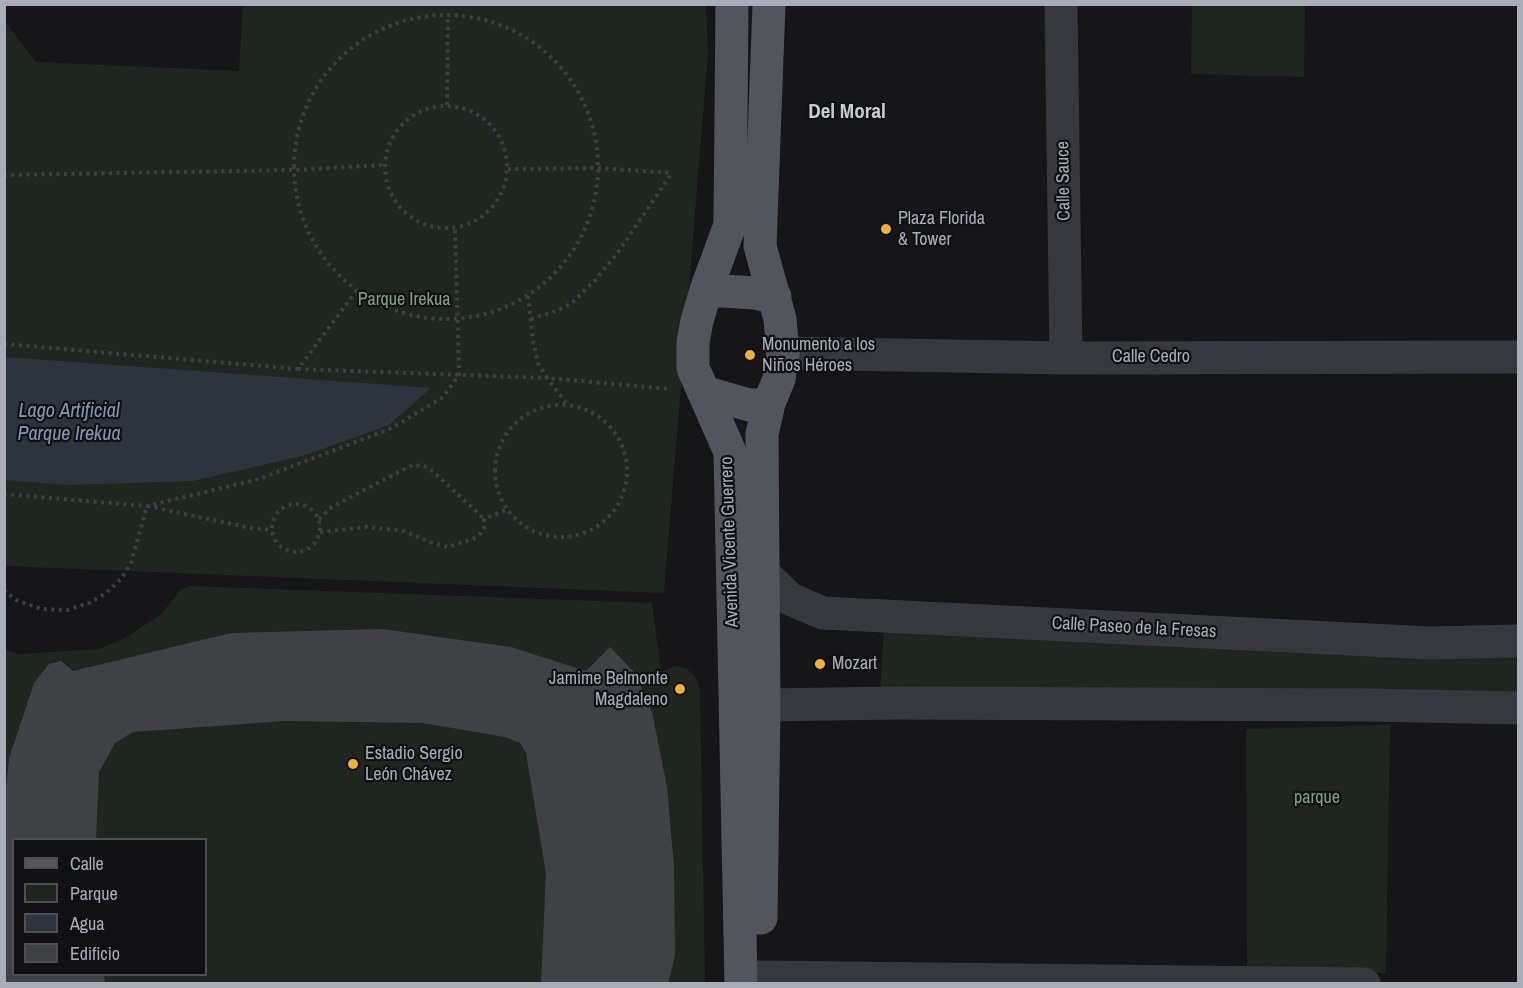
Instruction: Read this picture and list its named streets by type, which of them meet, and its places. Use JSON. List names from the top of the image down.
{
  "streets": {
    "main road": ["Avenida Vicente Guerrero"],
    "street": ["Calle Sauce", "Calle Cedro", "Calle Paseo de la Fresas"]
  },
  "crossings": [
    ["Calle Sauce", "Calle Cedro"],
    ["Calle Cedro", "Avenida Vicente Guerrero"],
    ["Avenida Vicente Guerrero", "Calle Paseo de la Fresas"]
  ],
  "districts": ["Del Moral"],
  "water": ["Lago Artificial Parque Irekua"],
  "parks": ["Parque Irekua", "parque"],
  "places": [
    "Plaza Florida & Tower",
    "Monumento a los Niños Héroes",
    "Mozart",
    "Jamime Belmonte Magdaleno",
    "Estadio Sergio León Chávez"
  ],
  "legend": [
    "Calle",
    "Parque",
    "Agua",
    "Edificio"
  ]
}
